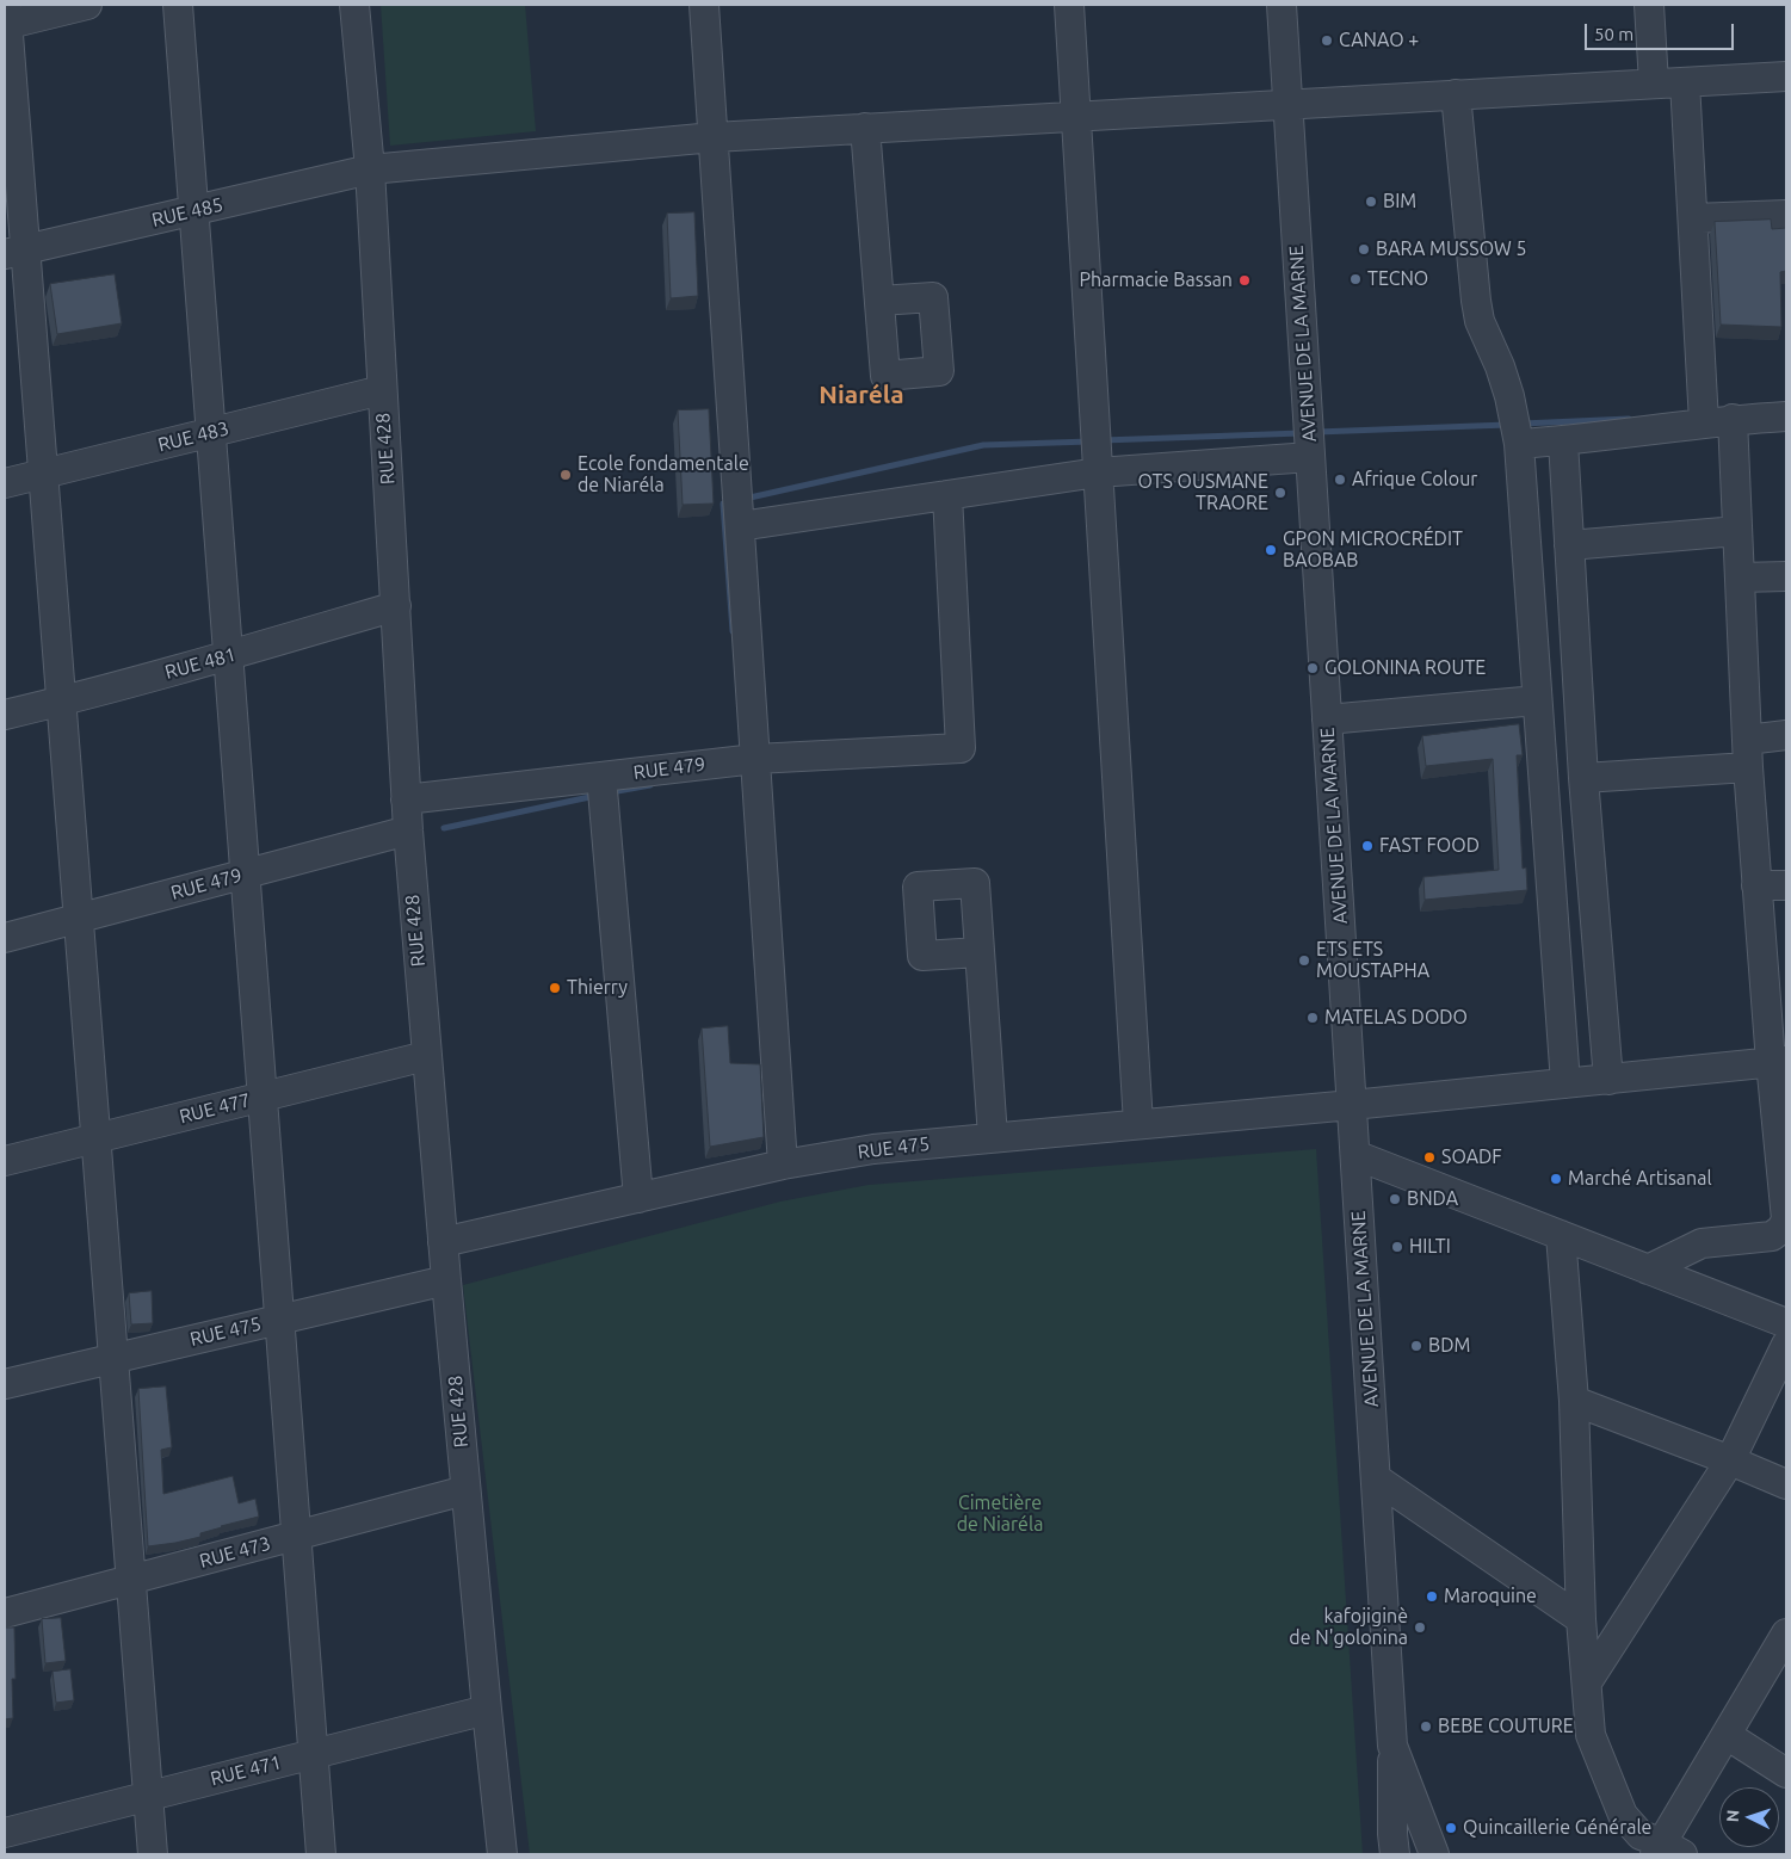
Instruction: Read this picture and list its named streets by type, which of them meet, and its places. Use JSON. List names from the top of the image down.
{
  "streets": {
    "street": [
      "RUE 485",
      "AVENUE DE LA MARNE",
      "RUE 483",
      "RUE 428",
      "RUE 481",
      "RUE 479",
      "RUE 477",
      "RUE 475",
      "RUE 473",
      "RUE 471"
    ]
  },
  "crossings": [
    ["RUE 485", "AVENUE DE LA MARNE"],
    ["RUE 485", "RUE 428"],
    ["AVENUE DE LA MARNE", "RUE 475"],
    ["RUE 483", "RUE 428"],
    ["RUE 428", "RUE 481"],
    ["RUE 428", "RUE 479"],
    ["RUE 428", "RUE 477"],
    ["RUE 428", "RUE 475"],
    ["RUE 428", "RUE 473"],
    ["RUE 428", "RUE 471"]
  ],
  "districts": ["Niaréla"],
  "parks": ["Cimetière de Niaréla"],
  "places": [
    "CANAO +",
    "BIM",
    "BARA MUSSOW 5",
    "TECNO",
    "Pharmacie Bassan",
    "Ecole fondamentale de Niaréla",
    "Afrique Colour",
    "OTS OUSMANE TRAORE",
    "GPON MICROCRÉDIT BAOBAB",
    "GOLONINA ROUTE",
    "FAST FOOD",
    "ETS ETS MOUSTAPHA",
    "Thierry",
    "MATELAS DODO",
    "SOADF",
    "Marché Artisanal",
    "BNDA",
    "HILTI",
    "BDM",
    "Maroquine",
    "kafojiginè de N'golonina",
    "BEBE COUTURE",
    "Quincaillerie Générale"
  ],
  "scale_bar": "50 m",
  "north": "left"
}
